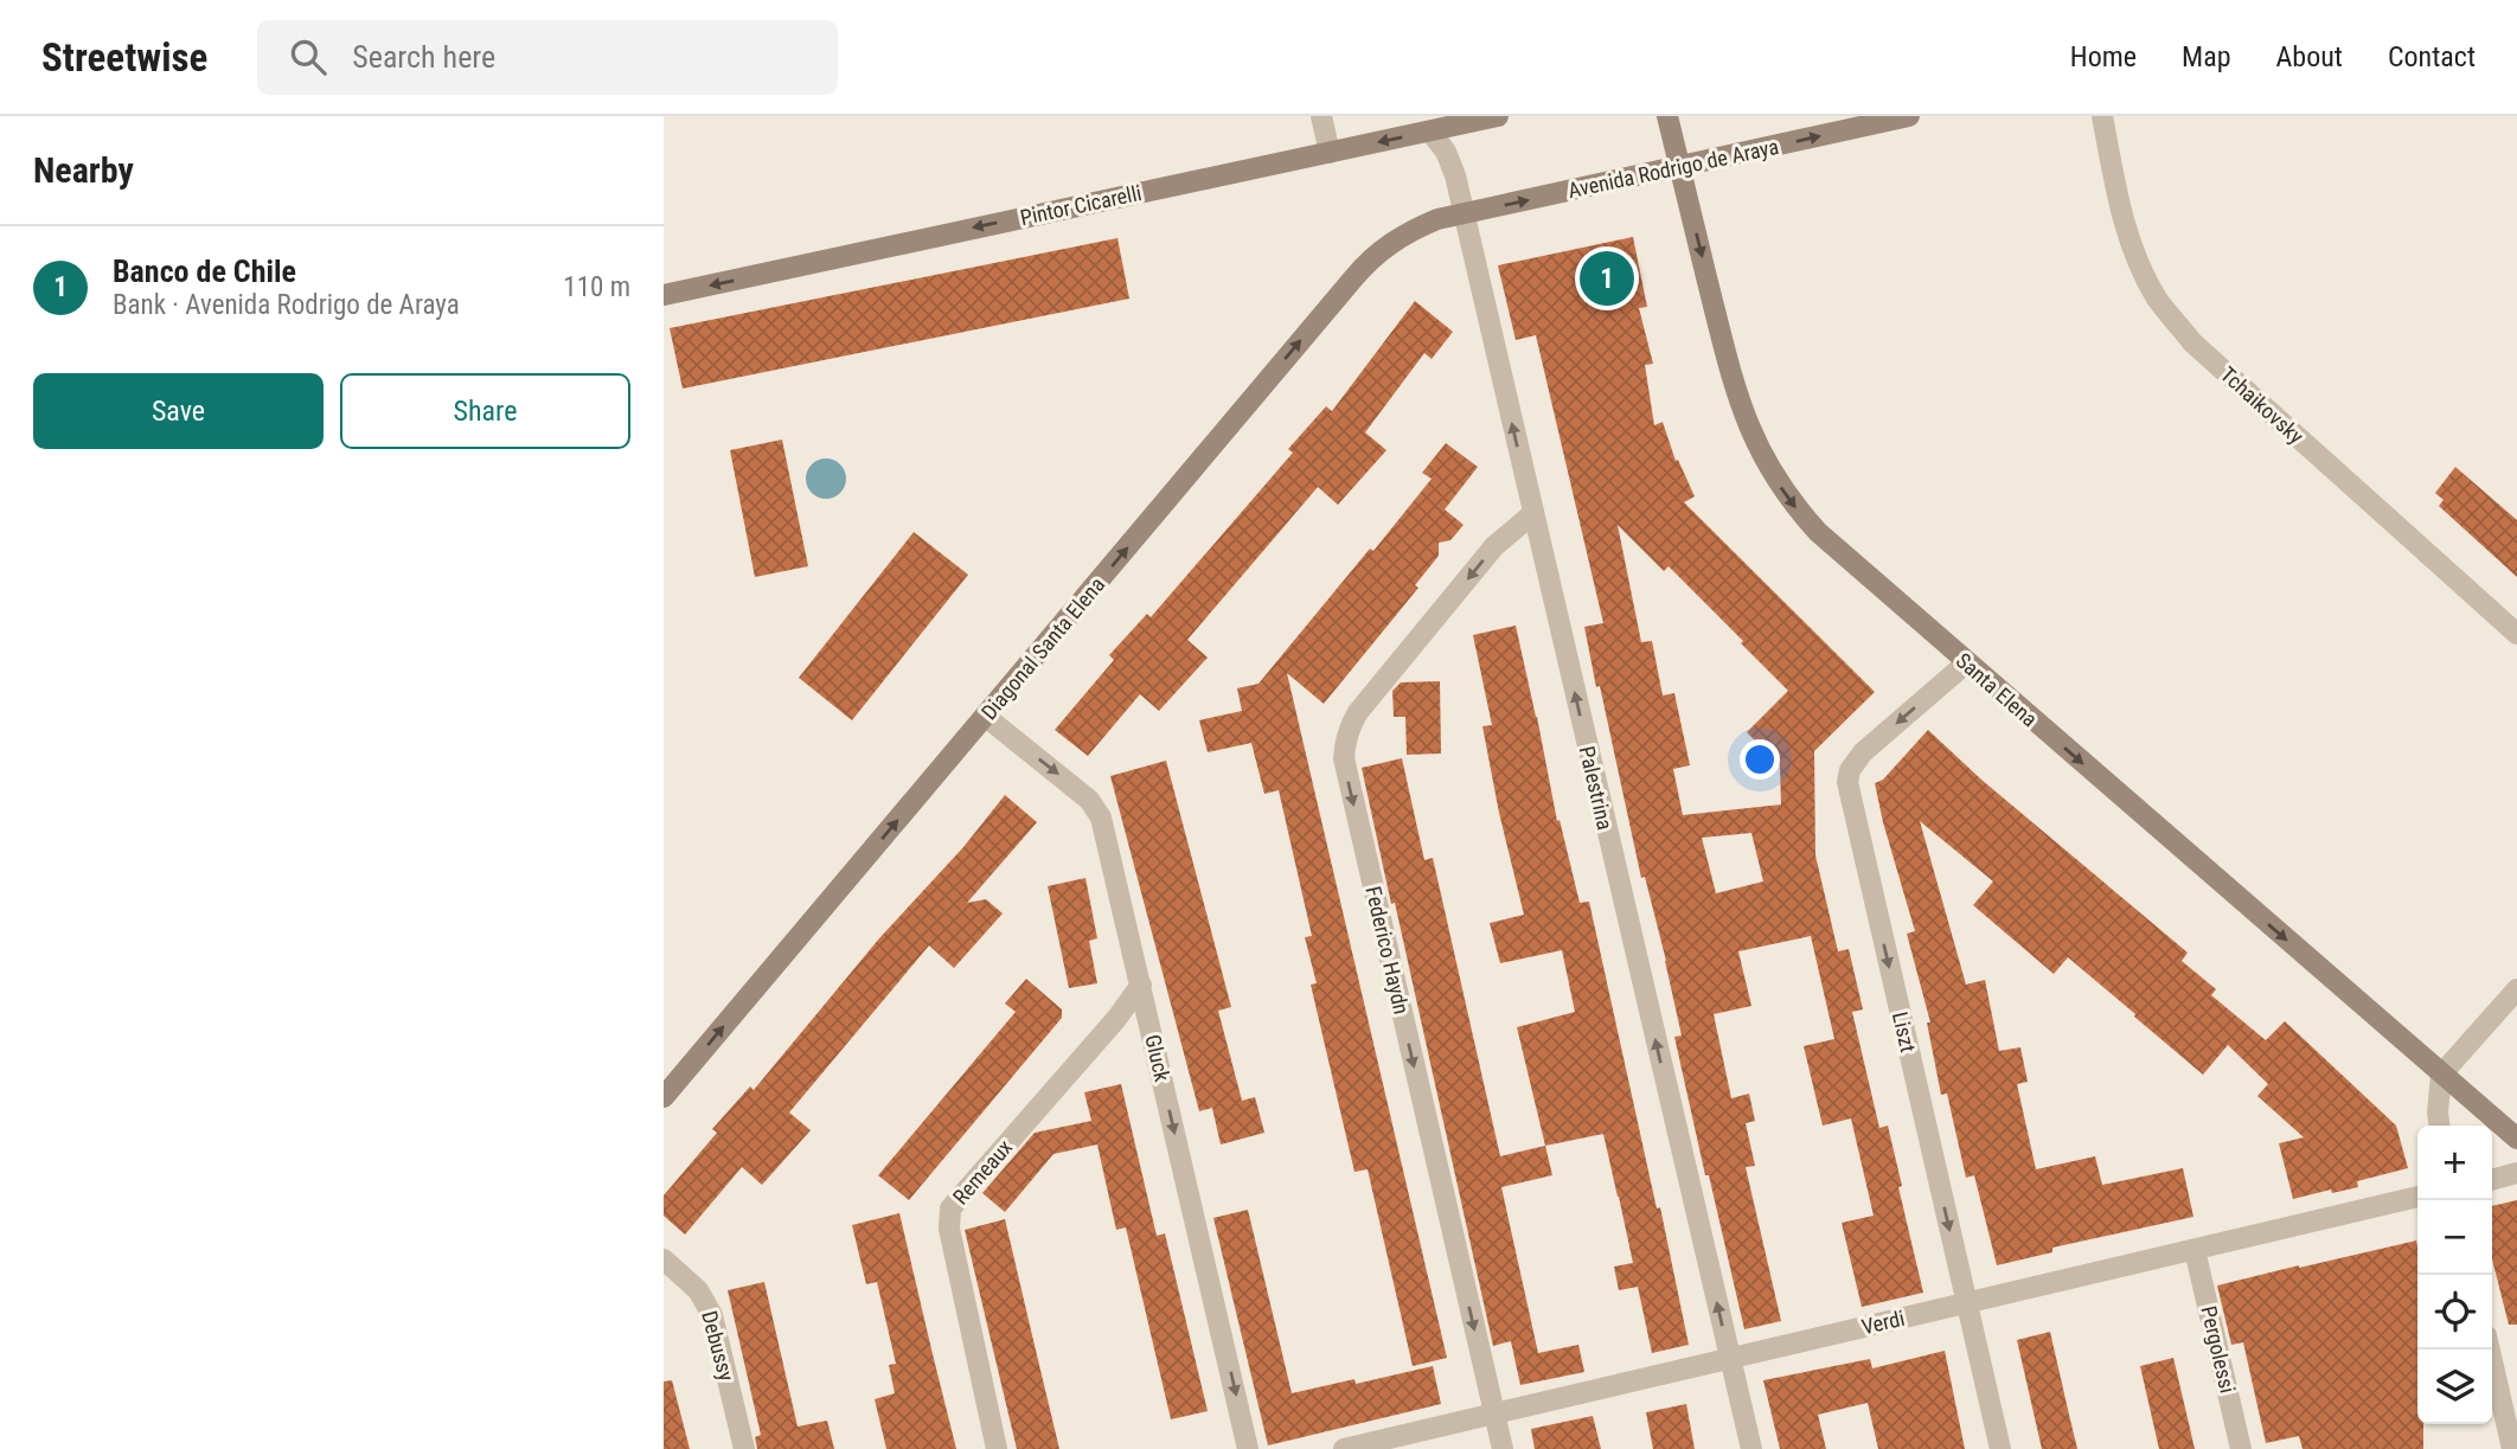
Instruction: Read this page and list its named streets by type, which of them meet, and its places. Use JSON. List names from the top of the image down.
{
  "streets": {
    "street": [
      "Avenida Rodrigo de Araya",
      "Pintor Cicarelli",
      "Tchaikovsky",
      "Diagonal Santa Elena",
      "Santa Elena",
      "Palestrina",
      "Federico Haydn",
      "Liszt",
      "Gluck",
      "Remeaux",
      "Verdi",
      "Debussy",
      "Pergolessi"
    ]
  },
  "crossings": [
    ["Avenida Rodrigo de Araya", "Diagonal Santa Elena"],
    ["Avenida Rodrigo de Araya", "Santa Elena"],
    ["Avenida Rodrigo de Araya", "Palestrina"],
    ["Pintor Cicarelli", "Palestrina"],
    ["Diagonal Santa Elena", "Gluck"],
    ["Santa Elena", "Liszt"],
    ["Palestrina", "Federico Haydn"],
    ["Palestrina", "Verdi"],
    ["Federico Haydn", "Verdi"],
    ["Liszt", "Verdi"],
    ["Gluck", "Remeaux"],
    ["Verdi", "Pergolessi"]
  ],
  "one_way": [
    "Avenida Rodrigo de Araya",
    "Pintor Cicarelli",
    "Diagonal Santa Elena",
    "Santa Elena",
    "Palestrina",
    "Federico Haydn",
    "Liszt",
    "Gluck"
  ],
  "page": {
    "header": "Streetwise",
    "search": "Search here",
    "nav": [
      "Home",
      "Map",
      "About",
      "Contact"
    ],
    "heading": "Nearby",
    "list": [
      {
        "mark": "1",
        "name": "Banco de Chile",
        "note": "Bank · Avenida Rodrigo de Araya",
        "value": "110 m"
      }
    ],
    "pins": "1",
    "buttons": ["Save", "Share"],
    "map_buttons": ["+", "−"]
  }
}
